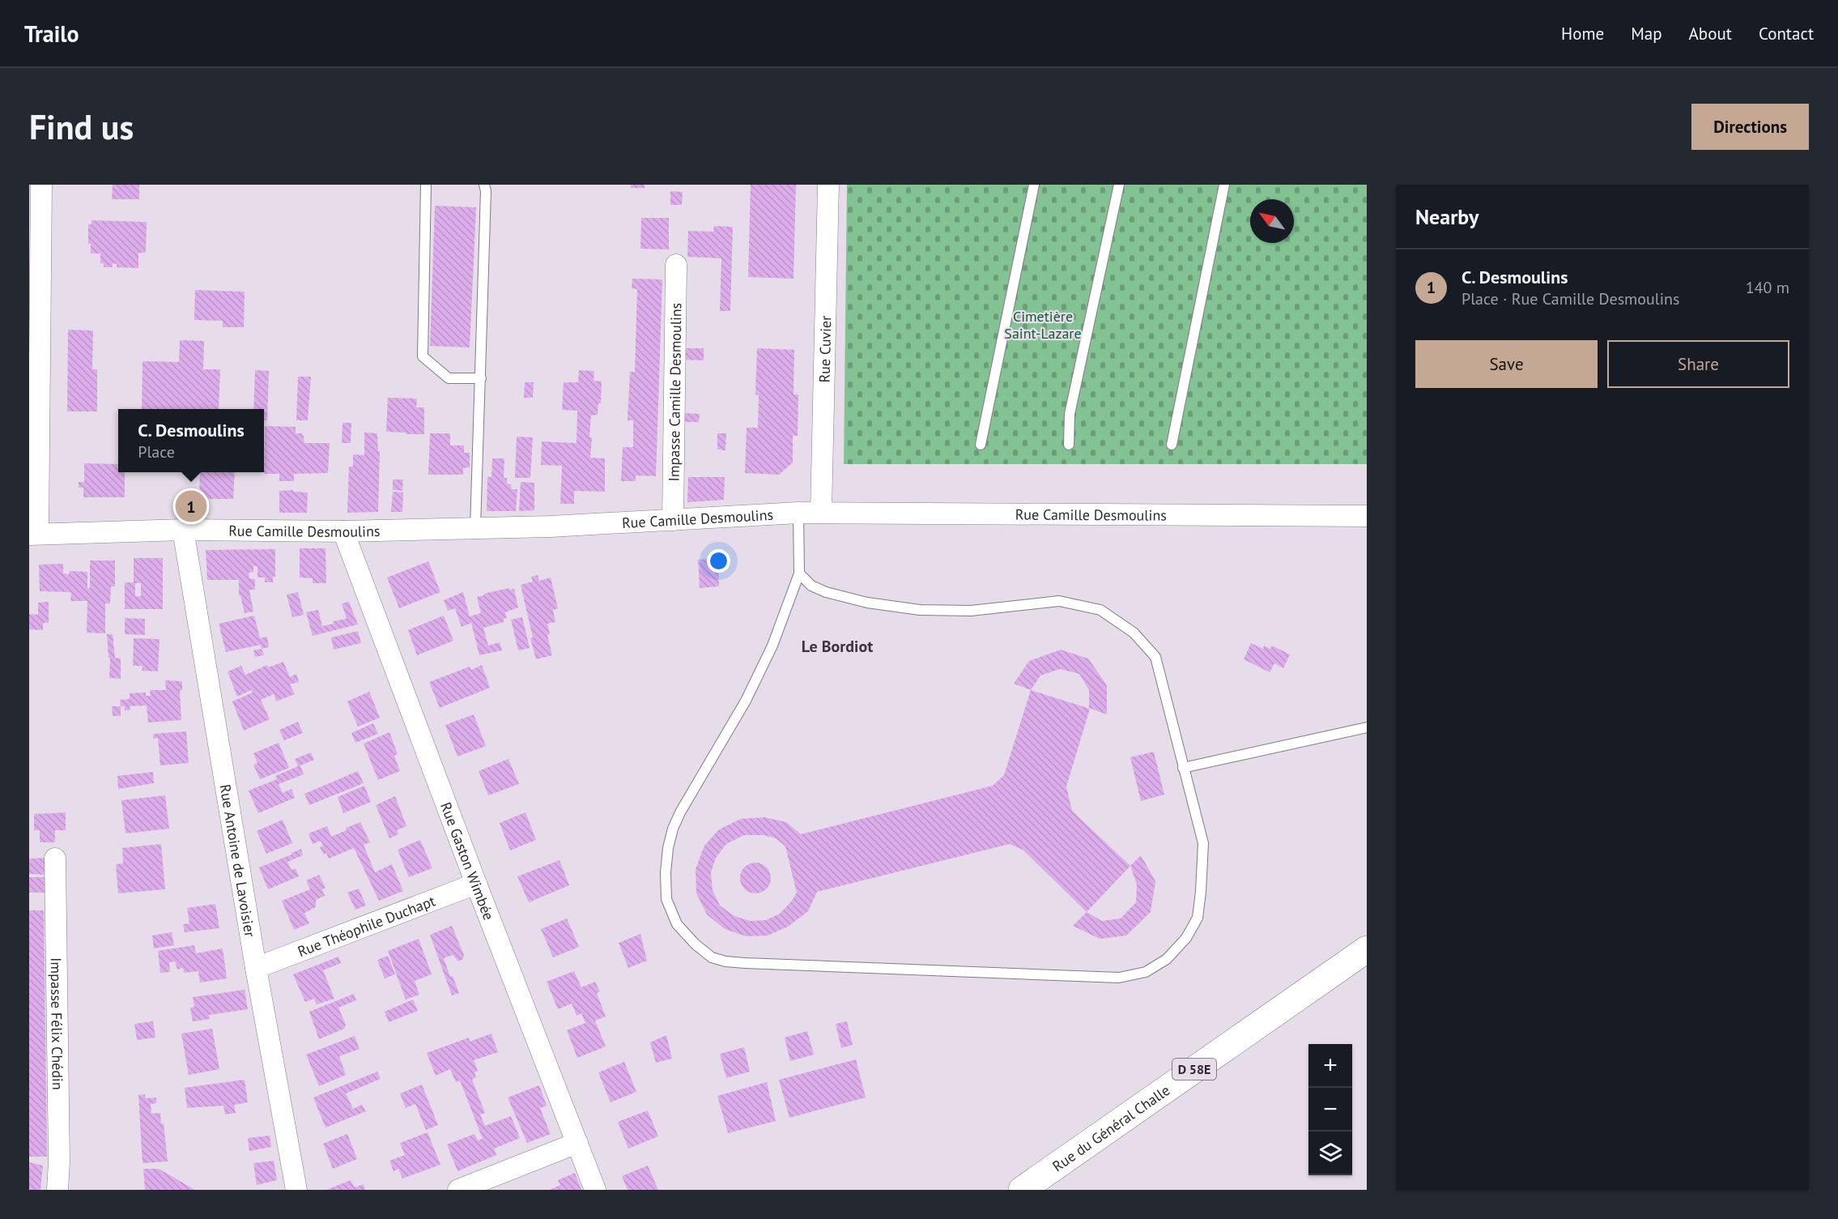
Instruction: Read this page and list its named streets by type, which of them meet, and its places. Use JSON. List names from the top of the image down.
{
  "streets": {
    "main road": ["D 58E", "Rue du Général Challe"],
    "street": [
      "Rue Cuvier",
      "Impasse Camille Desmoulins",
      "Rue Camille Desmoulins",
      "Rue Antoine de Lavoisier",
      "Rue Gaston Wimbée",
      "Rue Théophile Duchapt",
      "Impasse Félix Chédin"
    ]
  },
  "crossings": [
    ["Rue Cuvier", "Rue Camille Desmoulins"],
    ["Impasse Camille Desmoulins", "Rue Camille Desmoulins"],
    ["Rue Camille Desmoulins", "Rue Antoine de Lavoisier"],
    ["Rue Camille Desmoulins", "Rue Gaston Wimbée"],
    ["Rue Antoine de Lavoisier", "Rue Théophile Duchapt"],
    ["Rue Gaston Wimbée", "Rue Théophile Duchapt"]
  ],
  "districts": ["Le Bordiot"],
  "parks": ["Cimetière Saint-Lazare"],
  "north": "top left",
  "page": {
    "header": "Trailo",
    "nav": [
      "Home",
      "Map",
      "About",
      "Contact"
    ],
    "buttons": [
      "Directions",
      ["Save", "Share"]
    ],
    "title": "Find us",
    "heading": "Nearby",
    "list": [
      {
        "mark": "1",
        "name": "C. Desmoulins",
        "note": "Place · Rue Camille Desmoulins",
        "value": "140 m"
      }
    ],
    "popup": ["C. Desmoulins", "Place"],
    "pins": "1",
    "map_buttons": ["+", "−"]
  }
}
